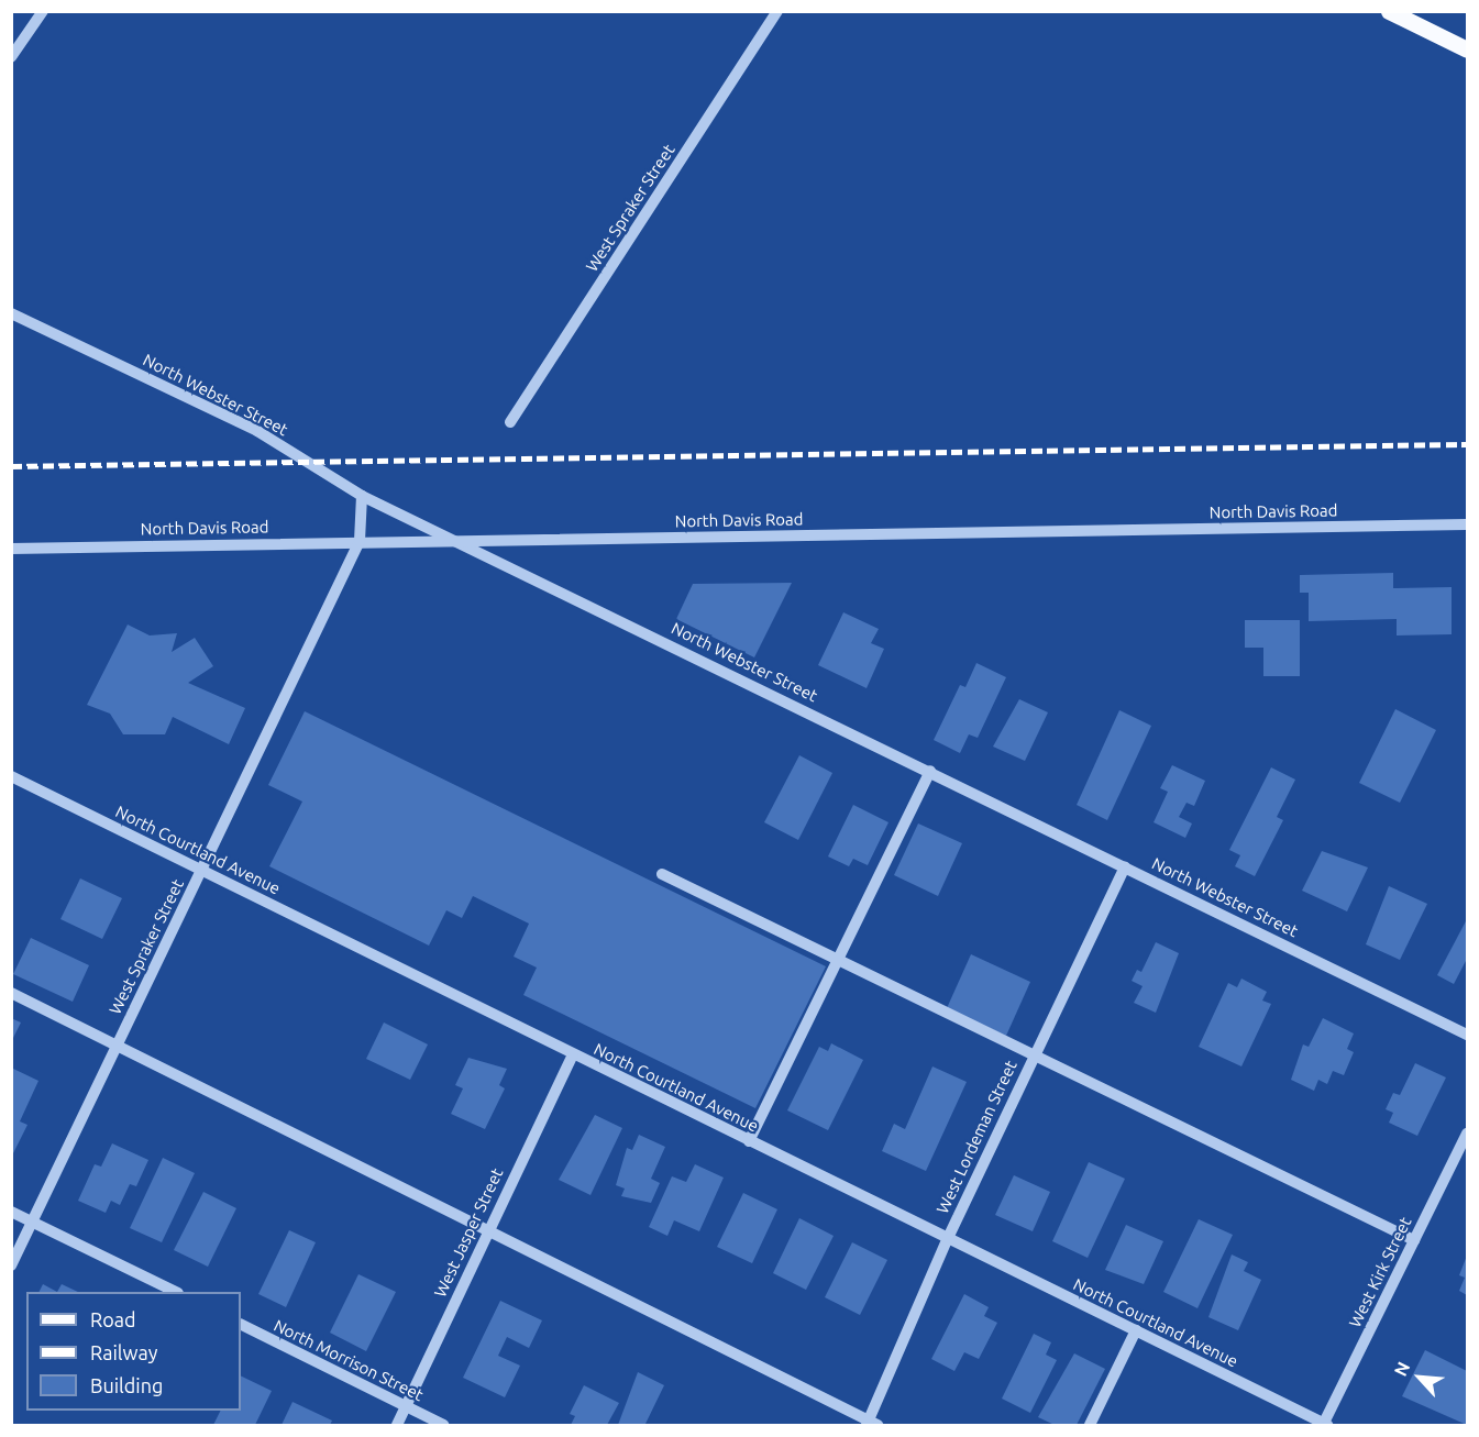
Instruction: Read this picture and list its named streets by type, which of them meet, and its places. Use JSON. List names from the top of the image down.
{
  "streets": {
    "street": [
      "West Spraker Street",
      "North Webster Street",
      "North Davis Road",
      "North Courtland Avenue",
      "West Lordeman Street",
      "West Jasper Street",
      "West Kirk Street",
      "North Morrison Street"
    ]
  },
  "crossings": [
    ["West Spraker Street", "North Webster Street"],
    ["West Spraker Street", "North Davis Road"],
    ["West Spraker Street", "North Courtland Avenue"],
    ["North Webster Street", "North Davis Road"],
    ["North Webster Street", "West Lordeman Street"],
    ["North Courtland Avenue", "West Lordeman Street"],
    ["North Courtland Avenue", "West Jasper Street"],
    ["North Courtland Avenue", "West Kirk Street"],
    ["West Jasper Street", "North Morrison Street"]
  ],
  "legend": ["Road", "Railway", "Building"],
  "north": "top left"
}
